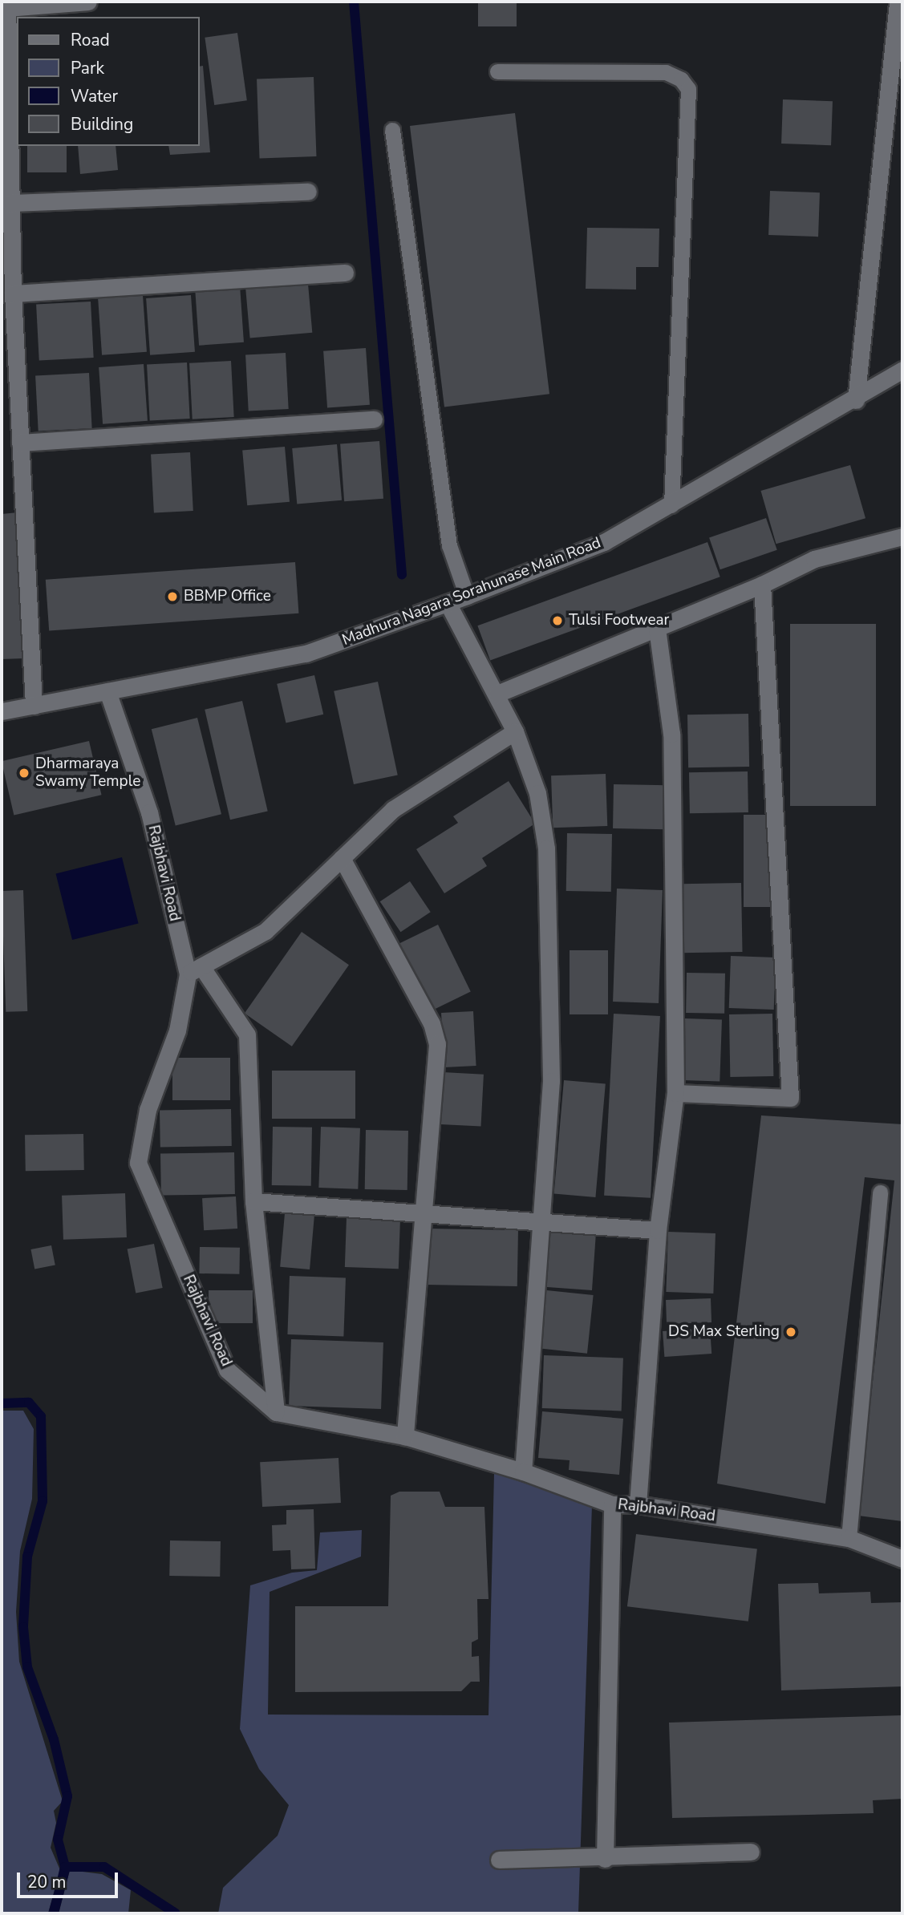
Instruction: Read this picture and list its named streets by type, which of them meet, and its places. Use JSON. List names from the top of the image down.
{
  "streets": {
    "street": ["Madhura Nagara Sorahunase Main Road", "Rajbhavi Road"]
  },
  "crossings": [
    ["Madhura Nagara Sorahunase Main Road", "Rajbhavi Road"]
  ],
  "places": [
    "BBMP Office",
    "Tulsi Footwear",
    "Dharmaraya Swamy Temple",
    "DS Max Sterling"
  ],
  "legend": [
    "Road",
    "Park",
    "Water",
    "Building"
  ],
  "scale_bar": "20 m"
}
